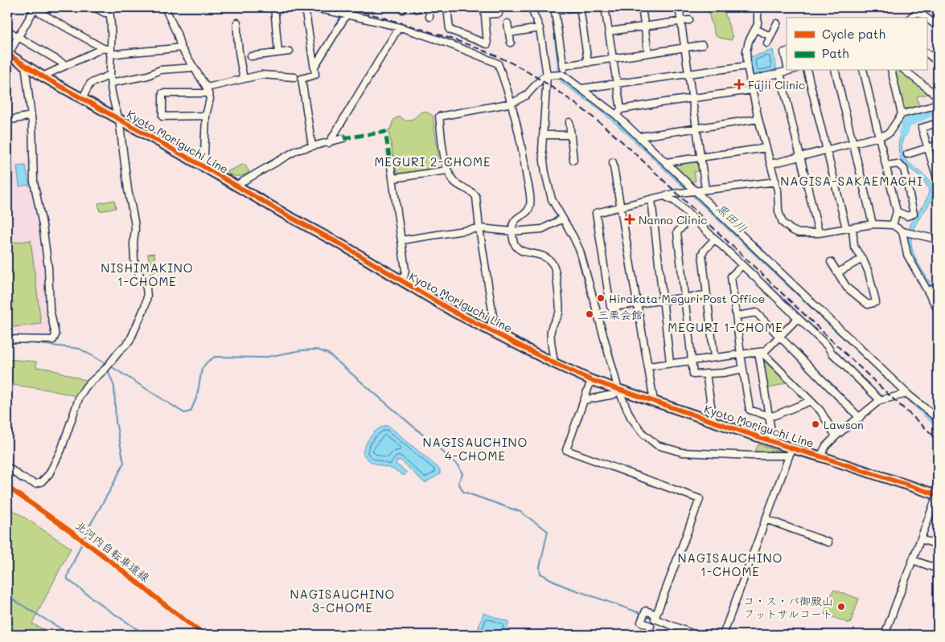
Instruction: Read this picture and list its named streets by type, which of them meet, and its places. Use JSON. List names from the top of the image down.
{
  "streets": {
    "main road": ["Kyoto Moriguchi Line"],
    "cycle path": ["北河内自転車道線"]
  },
  "districts": [
    "MEGURI 2-CHOME",
    "NAGISA-SAKAEMACHI",
    "NISHIMAKINO 1-CHOME",
    "MEGURI 1-CHOME",
    "NAGISAUCHINO 4-CHOME",
    "NAGISAUCHINO 1-CHOME",
    "NAGISAUCHINO 3-CHOME"
  ],
  "water": ["黒田川"],
  "places": {
    "health": ["Fujii Clinic", "Nanno Clinic"],
    "other": [
      "Hirakata Meguri Post Office",
      "三栗会館",
      "Lawson",
      "コ・ス・パ御殿山 フットサルコート"
    ]
  },
  "legend": ["Cycle path", "Path"]
}
